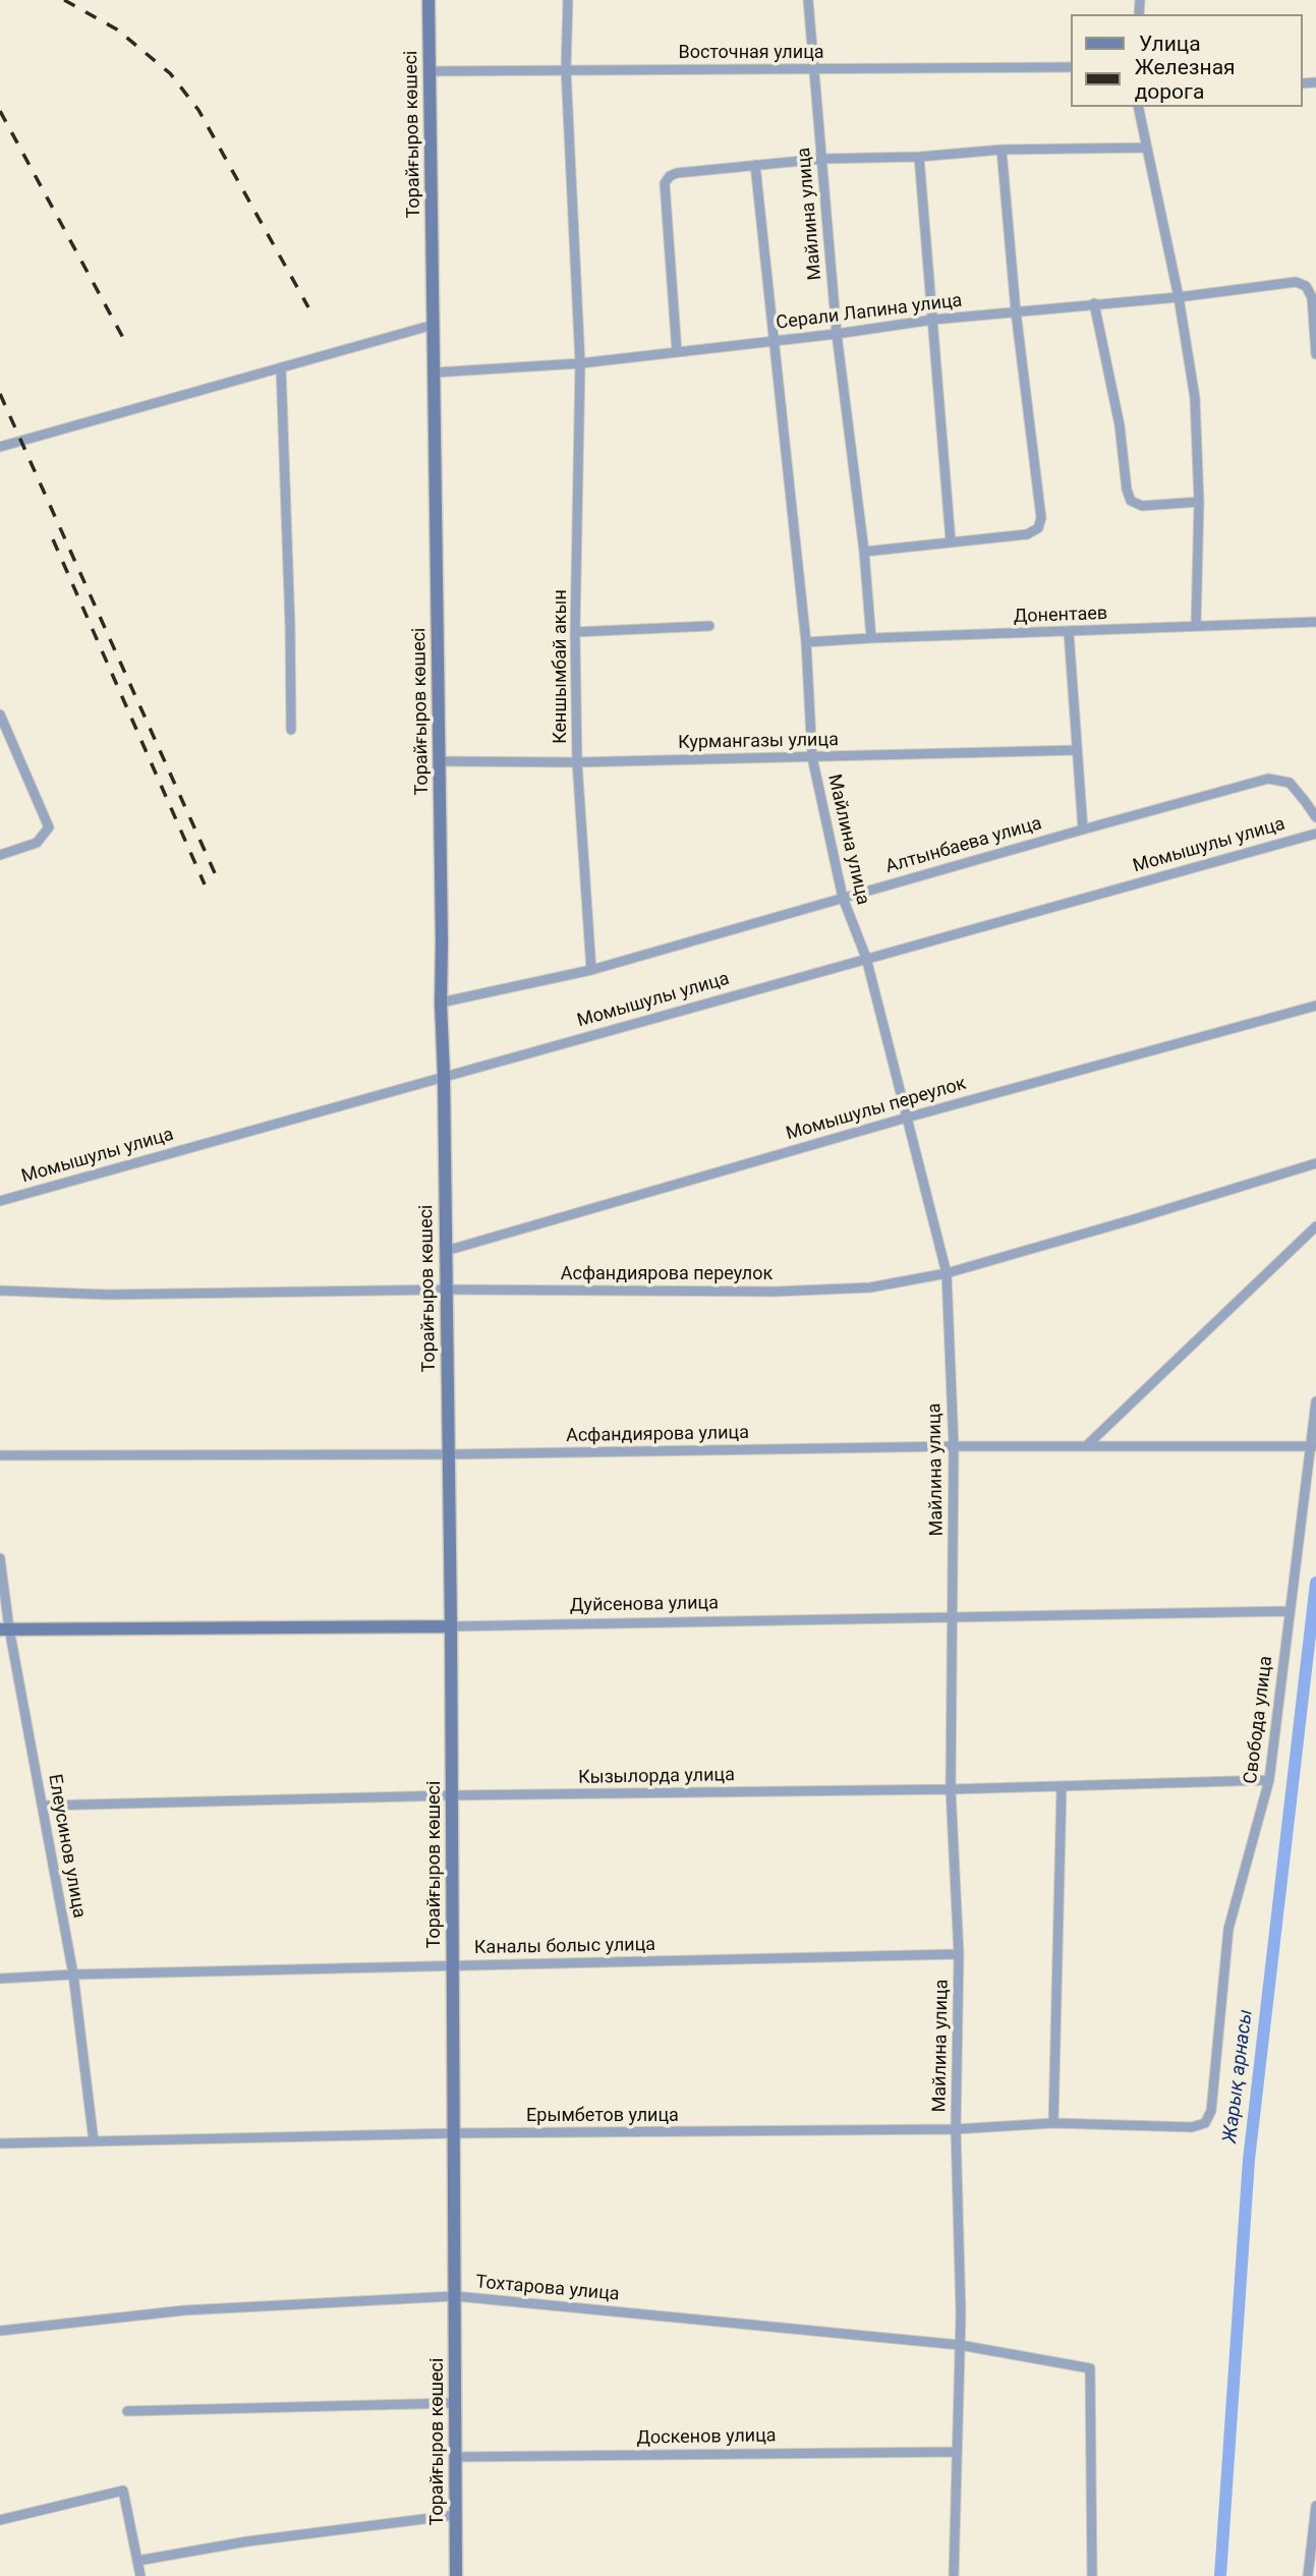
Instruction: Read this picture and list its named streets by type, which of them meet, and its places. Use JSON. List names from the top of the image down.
{
  "streets": {
    "street": [
      "Восточная улица",
      "Торайғыров көшесі",
      "Майлина улица",
      "Серали Лапина улица",
      "Донентаев",
      "Кеншымбай акын",
      "Курмангазы улица",
      "Алтынбаева улица",
      "Момышулы улица",
      "Момышулы переулок",
      "Асфандиярова переулок",
      "Асфандиярова улица",
      "Дуйсенова улица",
      "Свобода улица",
      "Кызылорда улица",
      "Елеусинов улица",
      "Каналы болыс улица",
      "Ерымбетов улица",
      "Тохтарова улица",
      "Доскенов улица"
    ]
  },
  "crossings": [
    ["Восточная улица", "Торайғыров көшесі"],
    ["Восточная улица", "Майлина улица"],
    ["Восточная улица", "Кеншымбай акын"],
    ["Торайғыров көшесі", "Серали Лапина улица"],
    ["Торайғыров көшесі", "Курмангазы улица"],
    ["Торайғыров көшесі", "Алтынбаева улица"],
    ["Торайғыров көшесі", "Момышулы улица"],
    ["Торайғыров көшесі", "Момышулы переулок"],
    ["Торайғыров көшесі", "Асфандиярова переулок"],
    ["Торайғыров көшесі", "Асфандиярова улица"],
    ["Торайғыров көшесі", "Дуйсенова улица"],
    ["Торайғыров көшесі", "Кызылорда улица"],
    ["Торайғыров көшесі", "Каналы болыс улица"],
    ["Торайғыров көшесі", "Ерымбетов улица"],
    ["Торайғыров көшесі", "Тохтарова улица"],
    ["Торайғыров көшесі", "Доскенов улица"],
    ["Майлина улица", "Серали Лапина улица"],
    ["Майлина улица", "Донентаев"],
    ["Майлина улица", "Курмангазы улица"],
    ["Майлина улица", "Алтынбаева улица"],
    ["Майлина улица", "Момышулы улица"],
    ["Майлина улица", "Момышулы переулок"],
    ["Майлина улица", "Асфандиярова переулок"],
    ["Майлина улица", "Асфандиярова улица"],
    ["Майлина улица", "Дуйсенова улица"],
    ["Майлина улица", "Кызылорда улица"],
    ["Майлина улица", "Каналы болыс улица"],
    ["Майлина улица", "Ерымбетов улица"],
    ["Майлина улица", "Тохтарова улица"],
    ["Майлина улица", "Доскенов улица"],
    ["Серали Лапина улица", "Кеншымбай акын"],
    ["Кеншымбай акын", "Курмангазы улица"],
    ["Кеншымбай акын", "Алтынбаева улица"],
    ["Асфандиярова улица", "Свобода улица"],
    ["Дуйсенова улица", "Свобода улица"],
    ["Дуйсенова улица", "Елеусинов улица"],
    ["Свобода улица", "Кызылорда улица"],
    ["Свобода улица", "Ерымбетов улица"],
    ["Кызылорда улица", "Елеусинов улица"],
    ["Елеусинов улица", "Каналы болыс улица"],
    ["Елеусинов улица", "Ерымбетов улица"]
  ],
  "water": ["Жарық арнасы"],
  "legend": ["Улица", "Железная дорога"]
}
